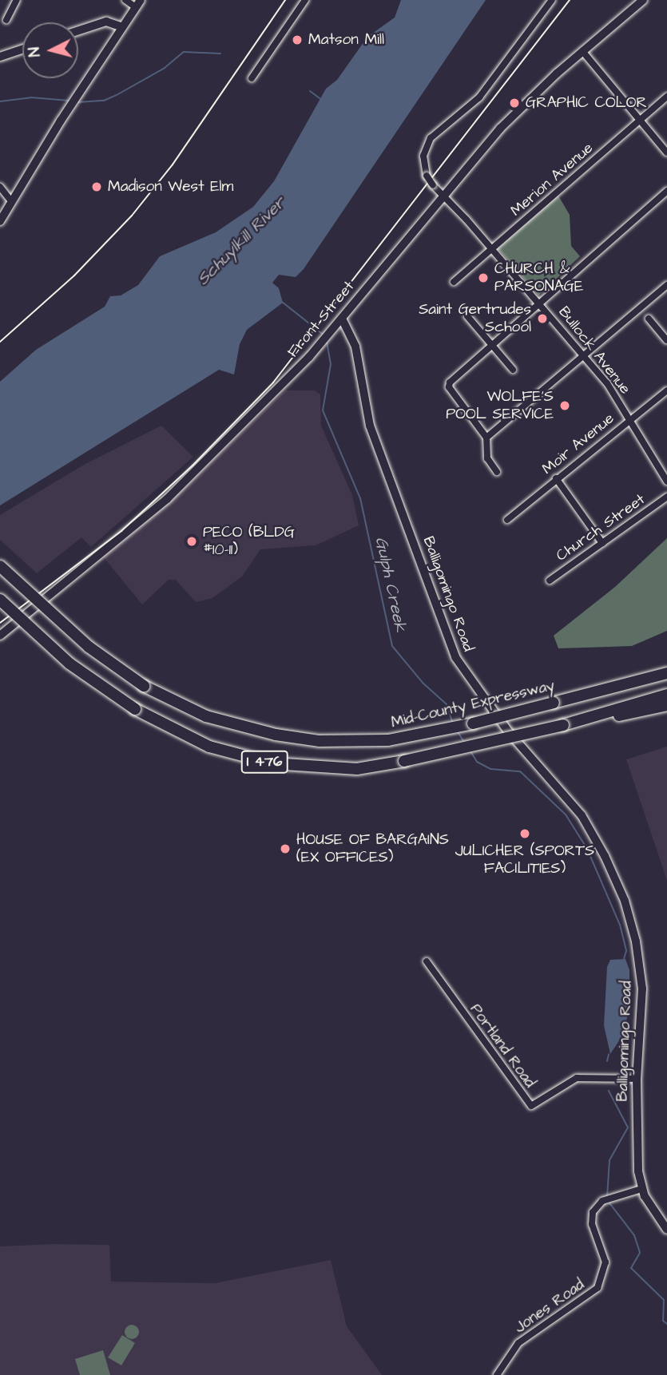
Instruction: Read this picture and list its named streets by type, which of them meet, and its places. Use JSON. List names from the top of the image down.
{
  "streets": {
    "highway": ["Mid-County Expressway", "I 476"],
    "main road": ["Front Street", "Balligomingo Road"],
    "street": [
      "Merion Avenue",
      "Bullock Avenue",
      "Moir Avenue",
      "Church Street",
      "Portland Road",
      "Jones Road"
    ]
  },
  "crossings": [
    ["Merion Avenue", "Bullock Avenue"],
    ["Front Street", "Bullock Avenue"],
    ["Front Street", "Balligomingo Road"],
    ["Bullock Avenue", "Moir Avenue"],
    ["Balligomingo Road", "Portland Road"],
    ["Balligomingo Road", "Jones Road"]
  ],
  "water": ["Schuylkill River", "Gulph Creek"],
  "places": [
    "Matson Mill",
    "GRAPHIC COLOR",
    "Madison West Elm",
    "CHURCH & PARSONAGE",
    "Saint Gertrudes School",
    "WOLFE'S POOL SERVICE",
    "PECO (BLDG #10-11)",
    "JULICHER (SPORTS FACILITIES)",
    "HOUSE OF BARGAINS (EX OFFICES)"
  ],
  "north": "left"
}
